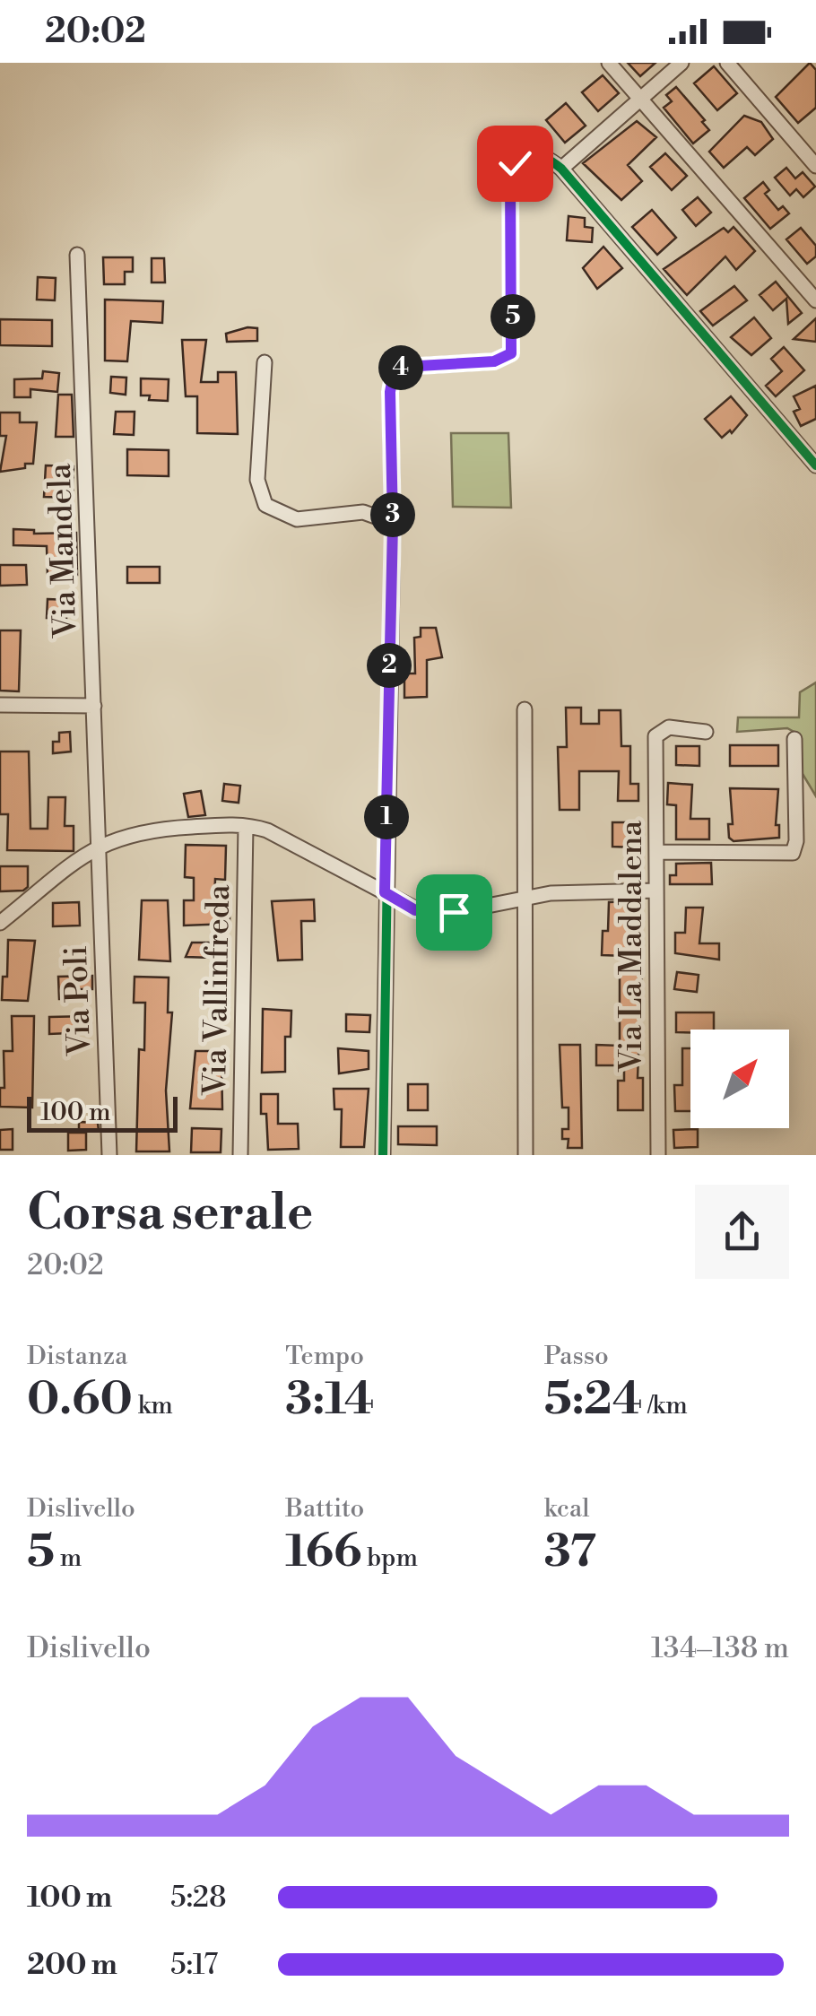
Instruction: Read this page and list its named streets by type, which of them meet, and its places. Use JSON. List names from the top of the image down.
{
  "streets": {
    "street": [
      "Via Mandela",
      "Via La Maddalena",
      "Via Vallinfreda",
      "Via Poli"
    ]
  },
  "crossings": [
    ["Via Mandela", "Via Poli"]
  ],
  "scale_bar": "100 m",
  "north": "top right",
  "page": {
    "status": "20:02",
    "pins": [
      "5",
      "4",
      "3",
      "2",
      "1"
    ],
    "scale": "100 m",
    "heading": ["Corsa serale", "20:02"],
    "stats": [
      ["Distanza", "0.60 km"],
      ["Tempo", "3:14"],
      ["Passo", "5:24 /km"],
      ["Dislivello", "5 m"],
      ["Battito", "166 bpm"],
      ["kcal", "37"]
    ],
    "chart": ["Dislivello", "134–138 m"],
    "list": [
      {
        "name": "100 m",
        "note": "5:28"
      },
      {
        "name": "200 m",
        "note": "5:17"
      }
    ]
  }
}
